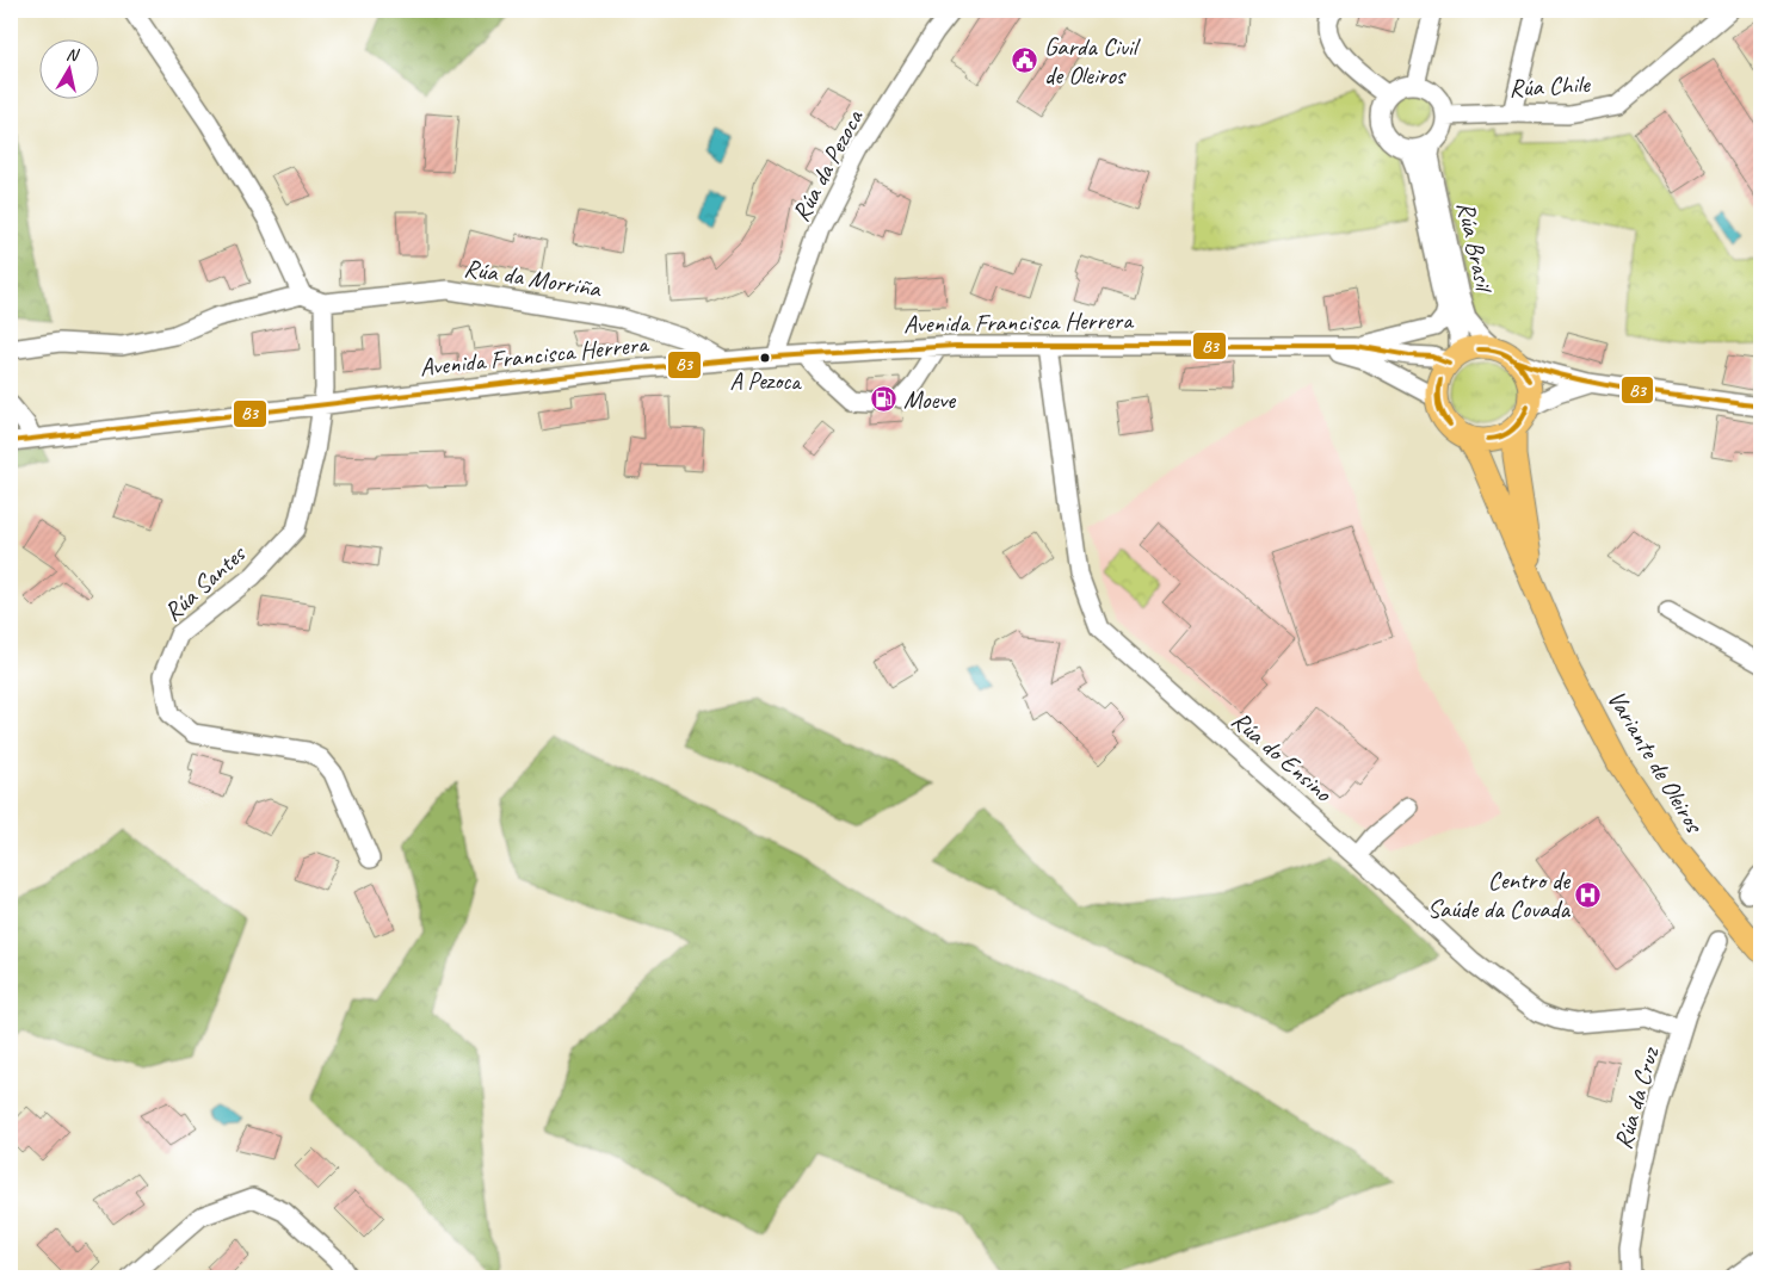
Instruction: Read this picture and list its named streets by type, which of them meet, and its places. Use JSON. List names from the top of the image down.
{
  "streets": {
    "main road": ["Variante de Oleiros"],
    "street": [
      "Rúa Chile",
      "Rúa da Pezoca",
      "Rúa Brasil",
      "Rúa da Morriña",
      "Avenida Francisca Herrera",
      "Rúa Santes",
      "Rúa do Ensino",
      "Rúa da Cruz"
    ]
  },
  "crossings": [
    ["Rúa Chile", "Rúa Brasil"],
    ["Rúa da Pezoca", "Avenida Francisca Herrera"],
    ["Rúa Brasil", "Avenida Francisca Herrera"],
    ["Rúa Brasil", "Variante de Oleiros"],
    ["Rúa da Morriña", "Avenida Francisca Herrera"],
    ["Avenida Francisca Herrera", "Rúa Santes"],
    ["Avenida Francisca Herrera", "Rúa do Ensino"],
    ["Avenida Francisca Herrera", "Variante de Oleiros"],
    ["Rúa do Ensino", "Rúa da Cruz"]
  ],
  "places": {
    "public building": ["Garda Civil de Oleiros"],
    "other": ["A Pezoca"],
    "fuel station": ["Moeve"],
    "hospital": ["Centro de Saúde da Covada"]
  },
  "lines": ["transit line B3"],
  "north": "top"
}
